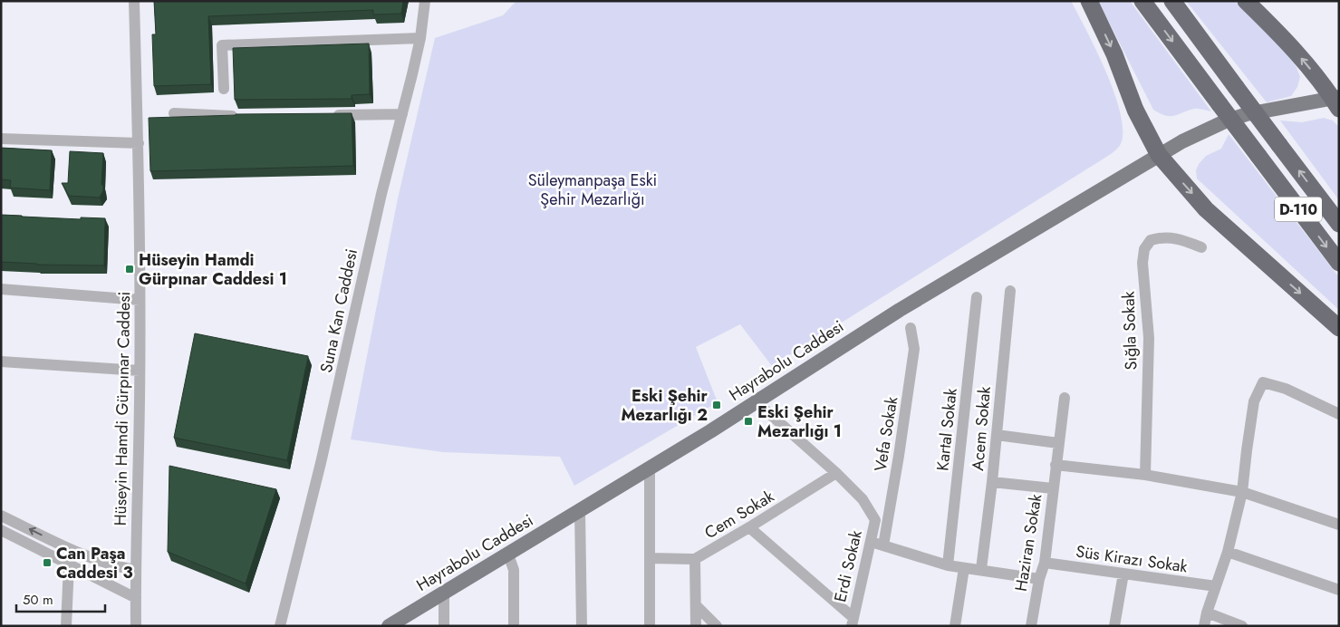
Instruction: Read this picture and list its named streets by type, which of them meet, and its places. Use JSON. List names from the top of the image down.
{
  "streets": {
    "highway": ["D-110"],
    "main road": ["Hayrabolu Caddesi"],
    "street": [
      "Suna Kan Caddesi",
      "Sığla Sokak",
      "Hüseyin Hamdi Gürpınar Caddesi",
      "Acem Sokak",
      "Kartal Sokak",
      "Vefa Sokak",
      "Cem Sokak",
      "Haziran Sokak",
      "Süs Kirazı Sokak",
      "Erdi Sokak"
    ]
  },
  "crossings": [
    ["Hayrabolu Caddesi", "Erdi Sokak"],
    ["Cem Sokak", "Erdi Sokak"],
    ["Haziran Sokak", "Süs Kirazı Sokak"]
  ],
  "parks": ["Süleymanpaşa Eski Şehir Mezarlığı"],
  "places": {
    "transit": [
      "Hüseyin Hamdi Gürpınar Caddesi 1",
      "Eski Şehir Mezarlığı 2",
      "Eski Şehir Mezarlığı 1",
      "Can Paşa Caddesi 3"
    ]
  },
  "scale_bar": "50 m"
}
